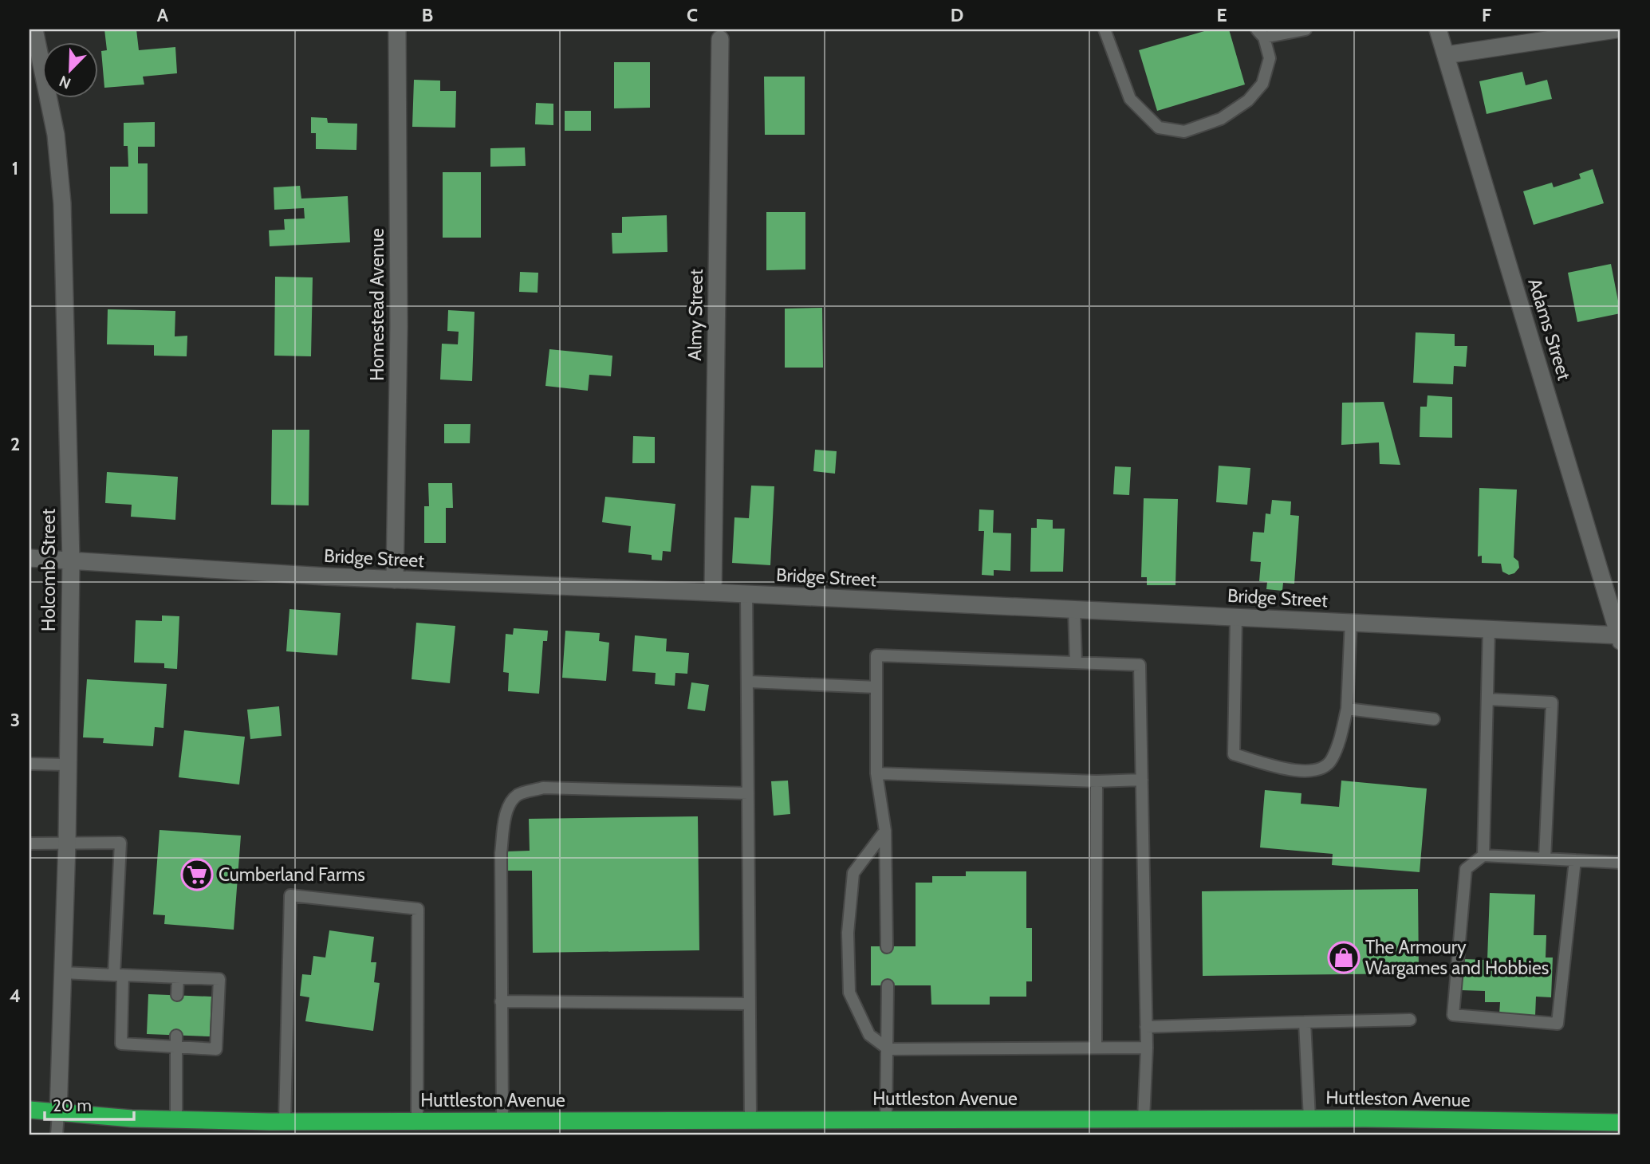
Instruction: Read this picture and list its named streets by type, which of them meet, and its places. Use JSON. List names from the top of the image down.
{
  "streets": {
    "highway": ["Huttleston Avenue"],
    "street": [
      "Homestead Avenue",
      "Almy Street",
      "Adams Street",
      "Bridge Street",
      "Holcomb Street"
    ]
  },
  "crossings": [
    ["Homestead Avenue", "Bridge Street"],
    ["Almy Street", "Bridge Street"],
    ["Adams Street", "Bridge Street"],
    ["Bridge Street", "Holcomb Street"],
    ["Holcomb Street", "Huttleston Avenue"]
  ],
  "places": {
    "supermarket": ["Cumberland Farms"],
    "shop": ["The Armoury Wargames and Hobbies"]
  },
  "scale_bar": "20 m",
  "north": "bottom left",
  "grid": {
    "columns": [
      "A",
      "B",
      "C",
      "D",
      "E",
      "F"
    ],
    "rows": [
      "1",
      "2",
      "3",
      "4"
    ]
  }
}
